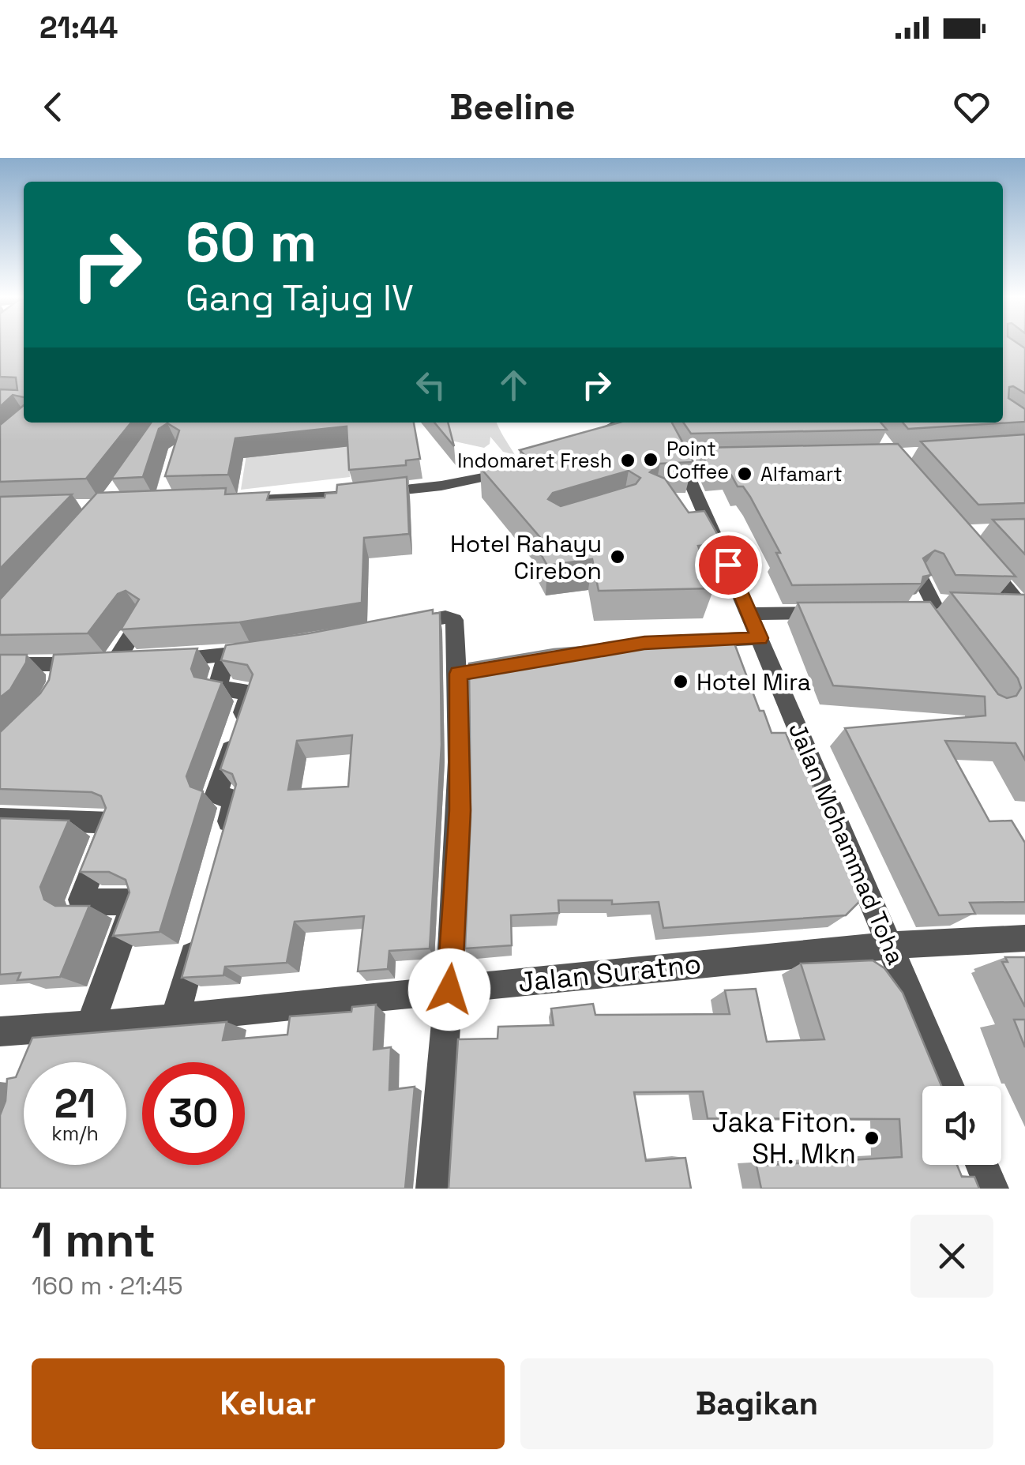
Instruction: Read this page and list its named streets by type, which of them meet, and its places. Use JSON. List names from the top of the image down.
{
  "streets": {
    "street": ["Jalan Mohammad Toha", "Jalan Suratno"]
  },
  "crossings": [
    ["Jalan Mohammad Toha", "Jalan Suratno"]
  ],
  "places": [
    "Point Coffee",
    "Indomaret Fresh",
    "Alfamart",
    "Hotel Rahayu Cirebon",
    "Hotel Mira",
    "Jaka Fiton. SH. Mkn"
  ],
  "page": {
    "status": "21:44",
    "header": "Beeline",
    "turn": ["60 m", "Gang Tajug IV"],
    "speed": "21 km/h",
    "limit": "30",
    "heading": ["1 mnt", "160 m · 21:45"],
    "buttons": ["Keluar", "Bagikan"]
  }
}
